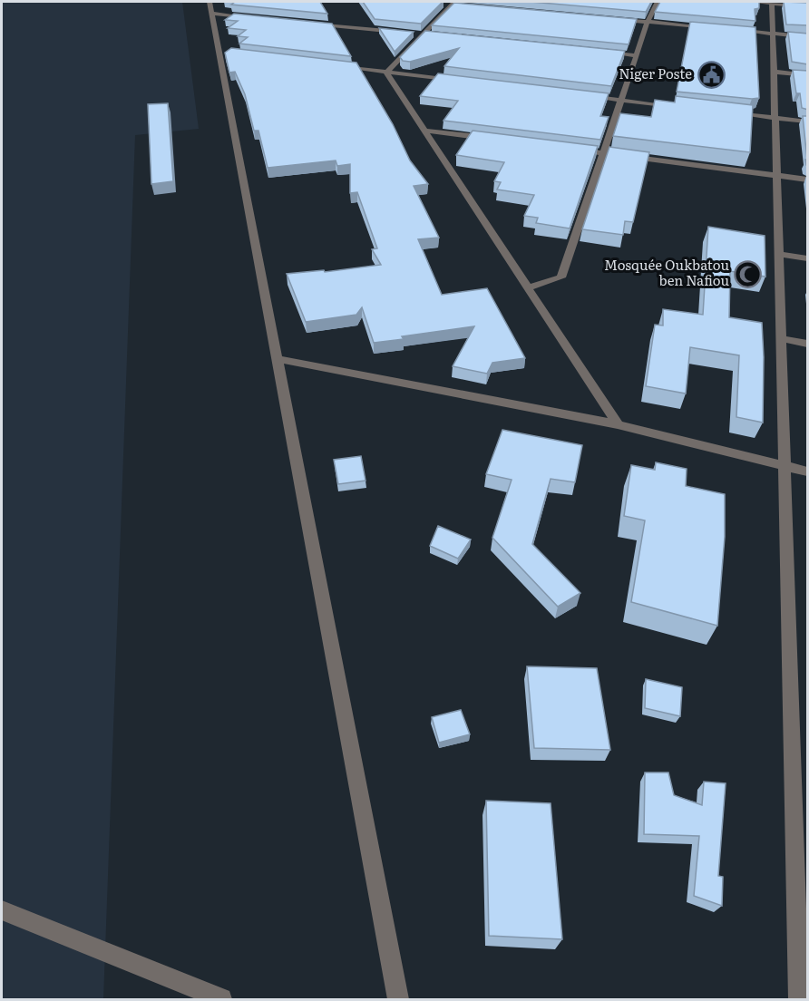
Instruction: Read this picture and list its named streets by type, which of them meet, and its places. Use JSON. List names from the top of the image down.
{
  "places": {
    "public building": ["Niger Poste"],
    "mosque": ["Mosquée Oukbatou ben Nafiou"]
  }
}
